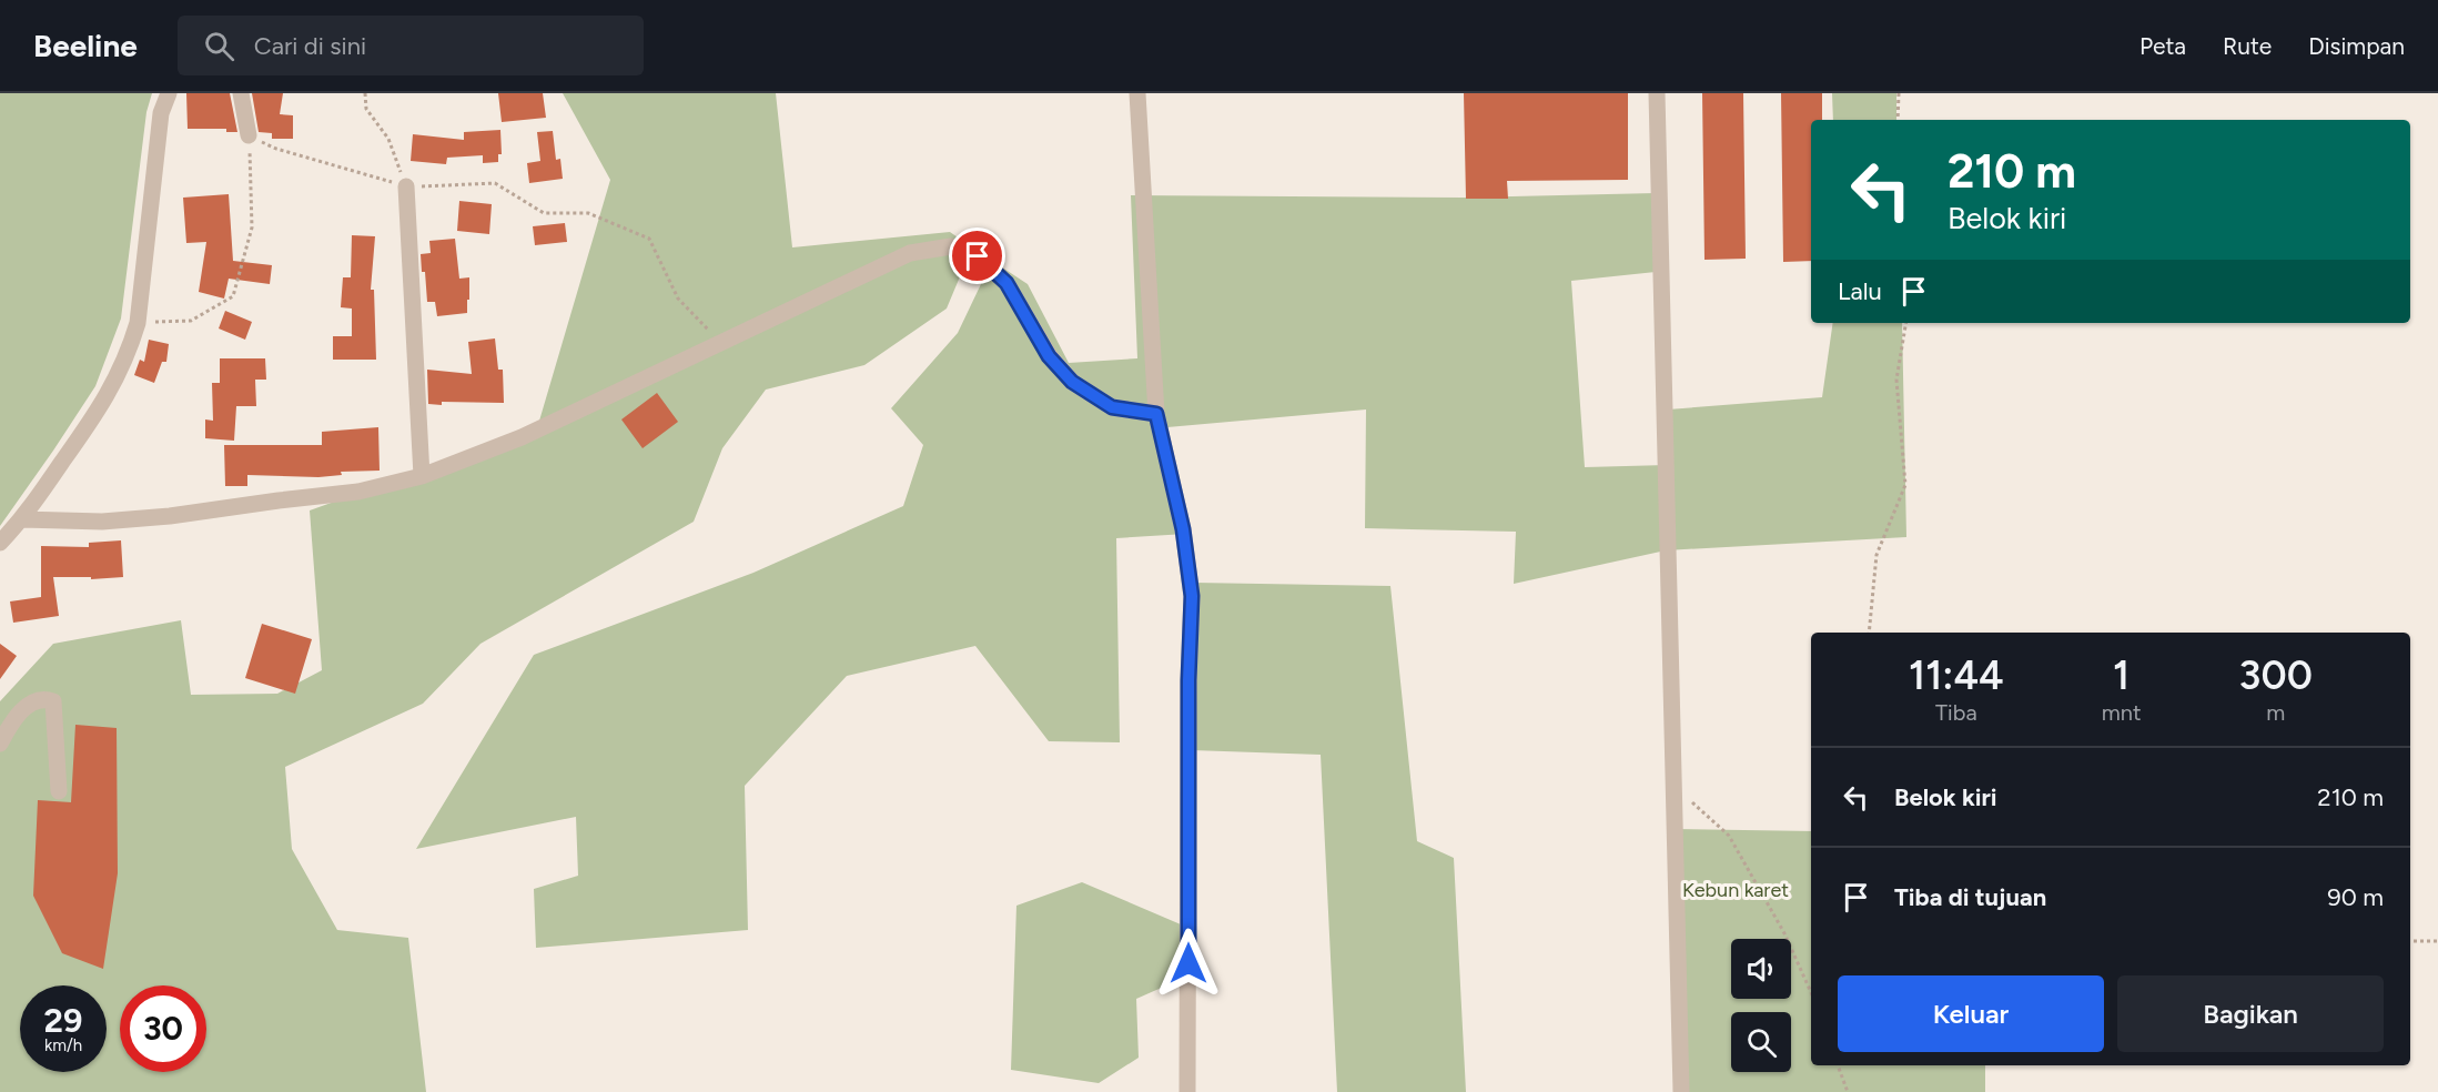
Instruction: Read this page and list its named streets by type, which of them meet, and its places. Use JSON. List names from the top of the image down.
{
  "parks": ["Kebun karet"],
  "page": {
    "header": "Beeline",
    "search": "Cari di sini",
    "nav": ["Peta", "Rute", "Disimpan"],
    "turn": ["210 m", "Belok kiri"],
    "then": "Lalu",
    "eta": [
      "11:44",
      "Tiba",
      "1",
      "mnt",
      "300",
      "m"
    ],
    "list": [
      {
        "name": "Belok kiri",
        "value": "210 m"
      },
      {
        "name": "Tiba di tujuan",
        "value": "90 m"
      }
    ],
    "buttons": ["Keluar", "Bagikan"],
    "speed": "29 km/h",
    "limit": "30"
  }
}
